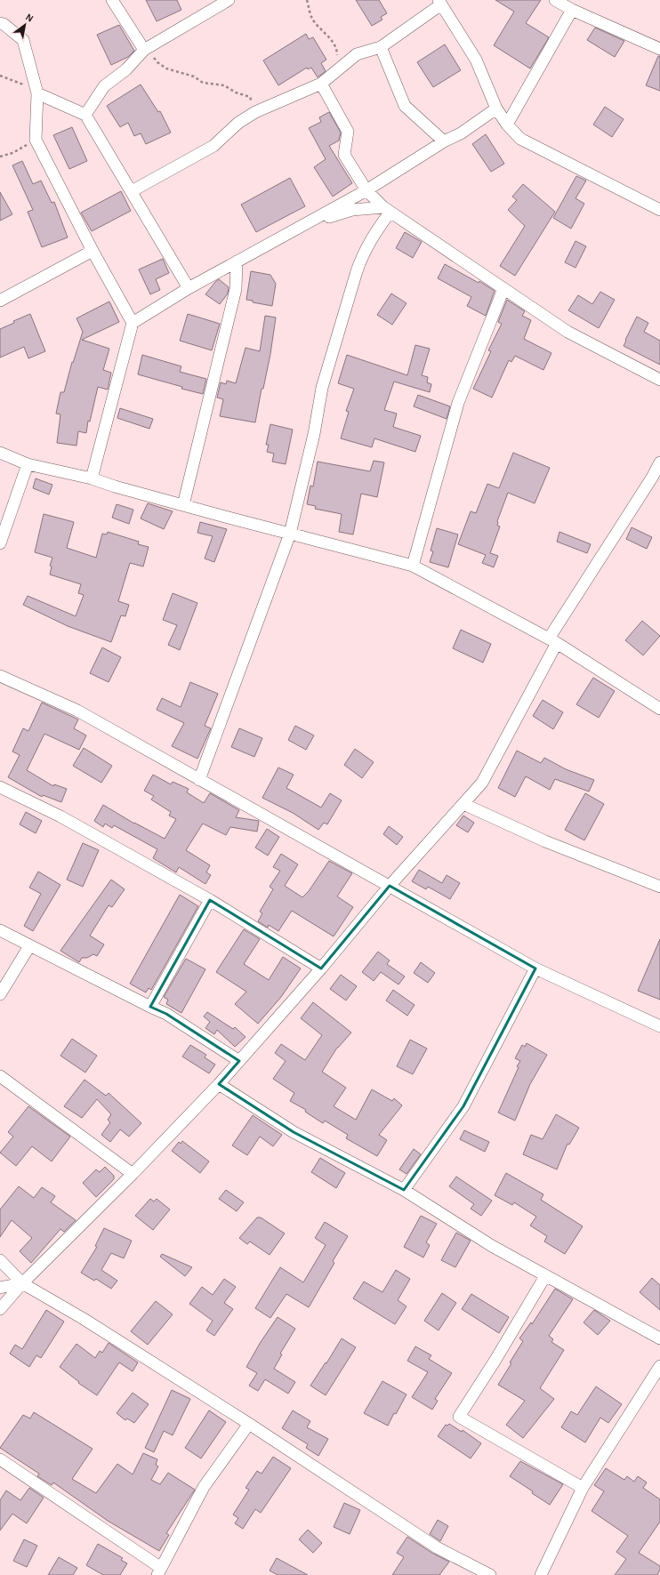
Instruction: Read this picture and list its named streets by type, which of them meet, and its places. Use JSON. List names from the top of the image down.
{
  "north": "top right"
}
